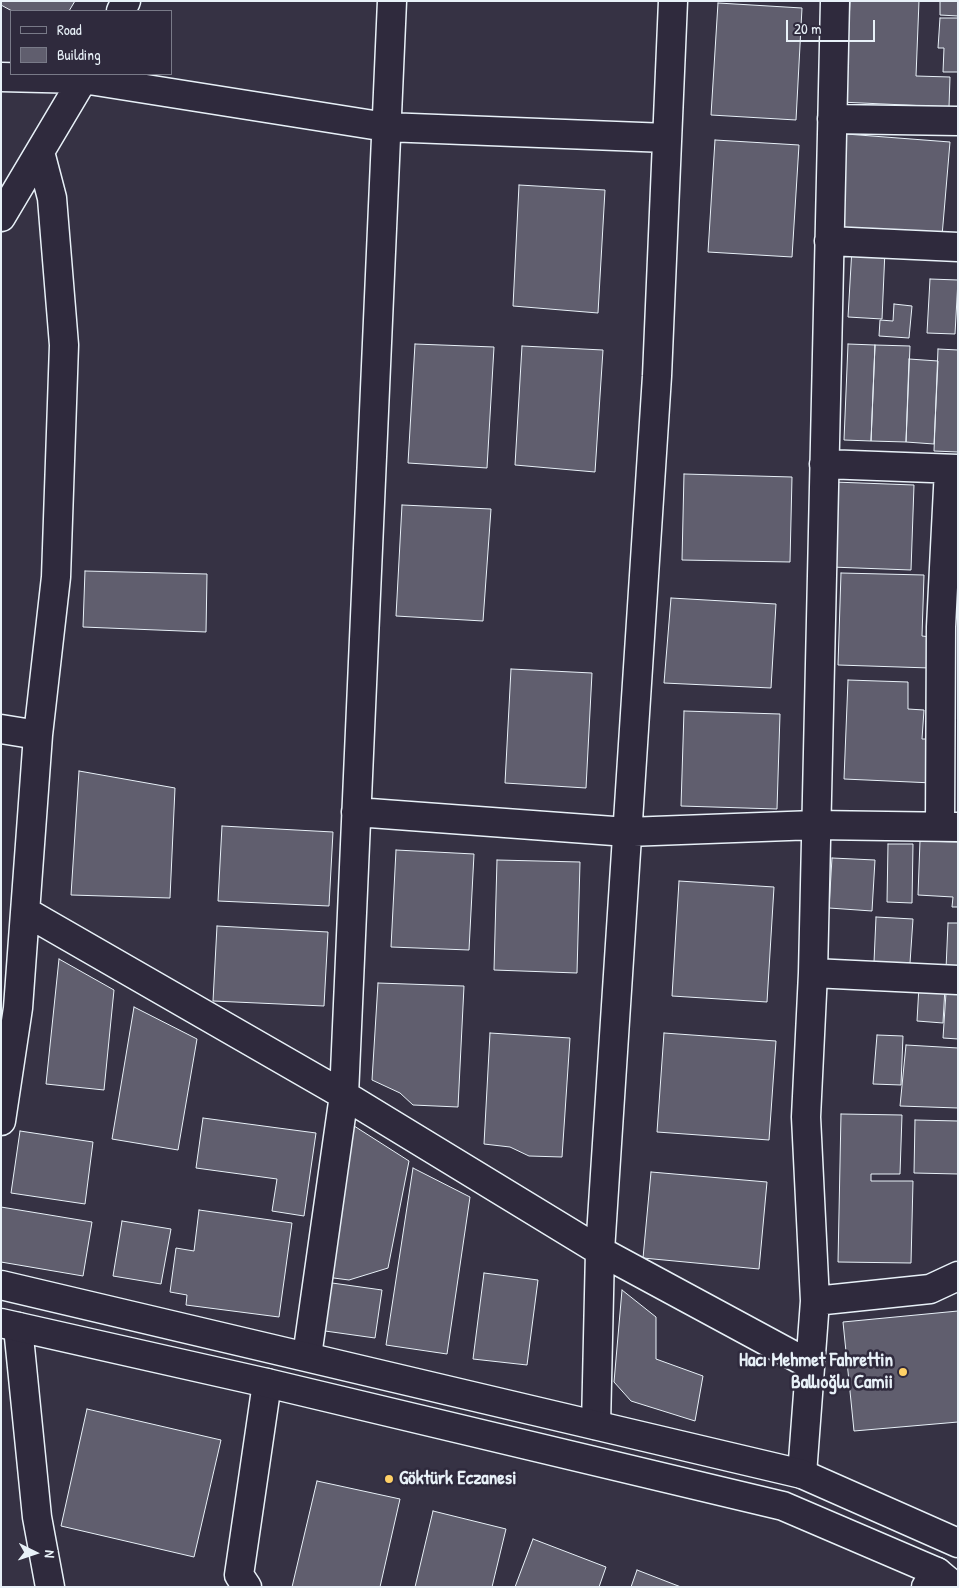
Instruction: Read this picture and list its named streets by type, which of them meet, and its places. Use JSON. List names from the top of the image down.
{
  "places": ["Hacı Mehmet Fahrettin Ballıoğlu Camii", "Göktürk Eczanesi"],
  "legend": ["Road", "Building"],
  "scale_bar": "20 m",
  "north": "right"
}
